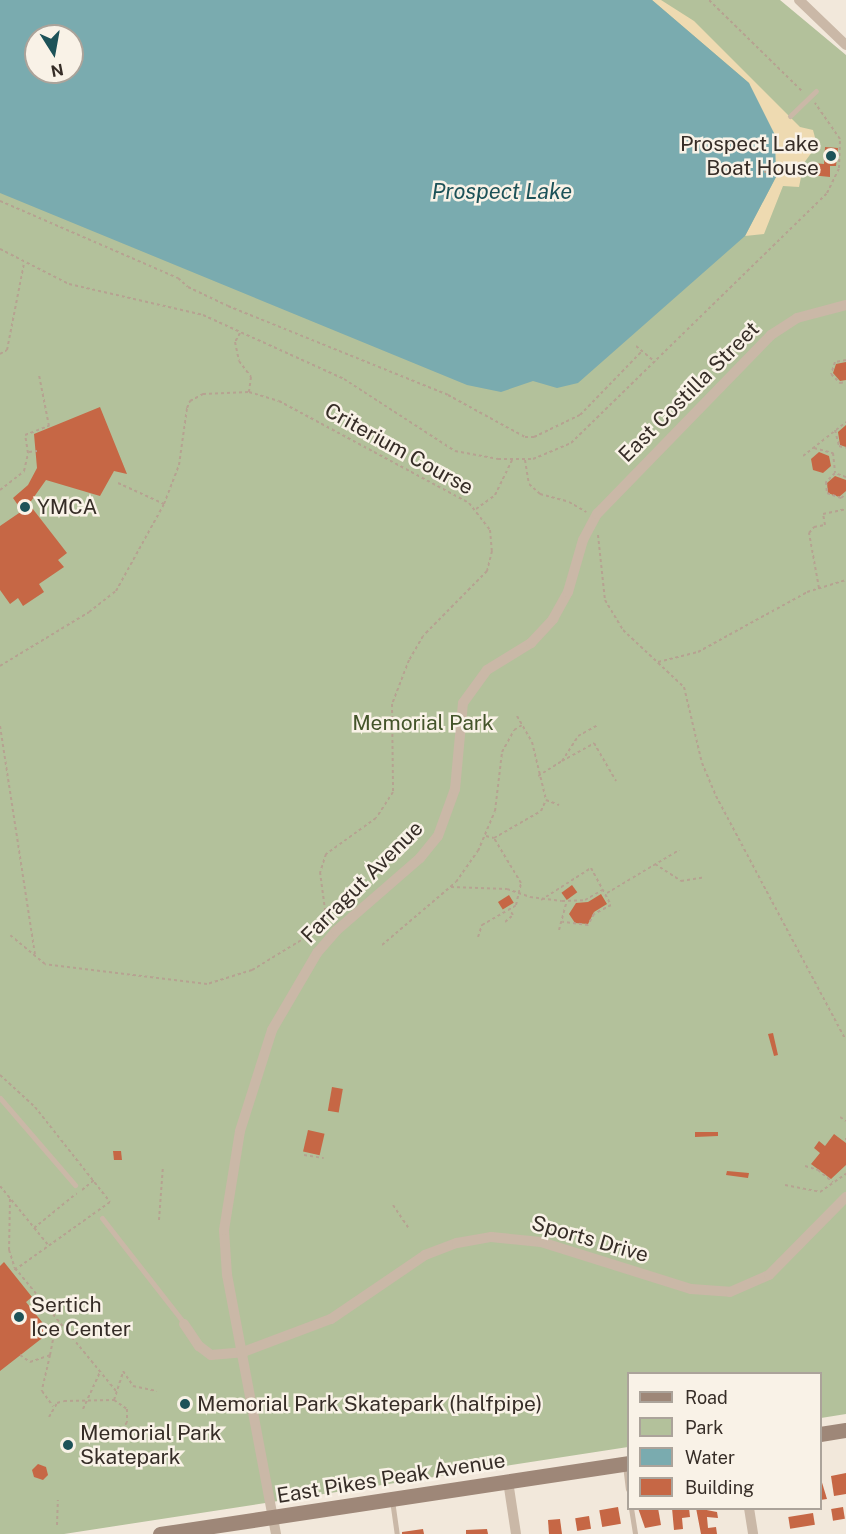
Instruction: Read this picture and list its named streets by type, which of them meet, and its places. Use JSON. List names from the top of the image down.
{
  "streets": {
    "main road": ["East Pikes Peak Avenue"],
    "street": ["East Costilla Street", "Farragut Avenue", "Sports Drive"],
    "path": ["Criterium Course"]
  },
  "crossings": [
    ["East Costilla Street", "Farragut Avenue"],
    ["Farragut Avenue", "Sports Drive"],
    ["Farragut Avenue", "East Pikes Peak Avenue"]
  ],
  "water": ["Prospect Lake"],
  "parks": ["Memorial Park"],
  "places": [
    "Prospect Lake Boat House",
    "YMCA",
    "Sertich Ice Center",
    "Memorial Park Skatepark (halfpipe)",
    "Memorial Park Skatepark"
  ],
  "legend": [
    "Road",
    "Park",
    "Water",
    "Building"
  ],
  "north": "bottom"
}
